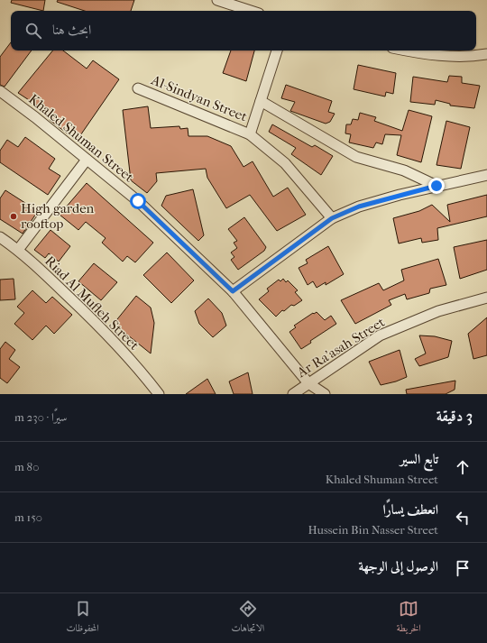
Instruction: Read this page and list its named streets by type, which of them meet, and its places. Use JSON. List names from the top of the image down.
{
  "streets": {
    "street": [
      "Al-Sindyan Street",
      "Khaled Shuman Street",
      "Riad Al Mufleh Street",
      "Ar Ra’asah Street"
    ]
  },
  "crossings": [
    ["Khaled Shuman Street", "Ar Ra’asah Street"]
  ],
  "places": ["High garden rooftop"],
  "page": {
    "search": "ابحث هنا",
    "heading": ["3 دقيقة", "سيرًا · 230 m"],
    "list": [
      ["تابع السير", "Khaled Shuman Street", "80 m"],
      ["انعطف يسارًا", "Hussein Bin Nasser Street", "150 m"],
      "الوصول إلى الوجهة"
    ],
    "nav": ["الخريطة", "الاتجاهات", "المحفوظات"]
  }
}
